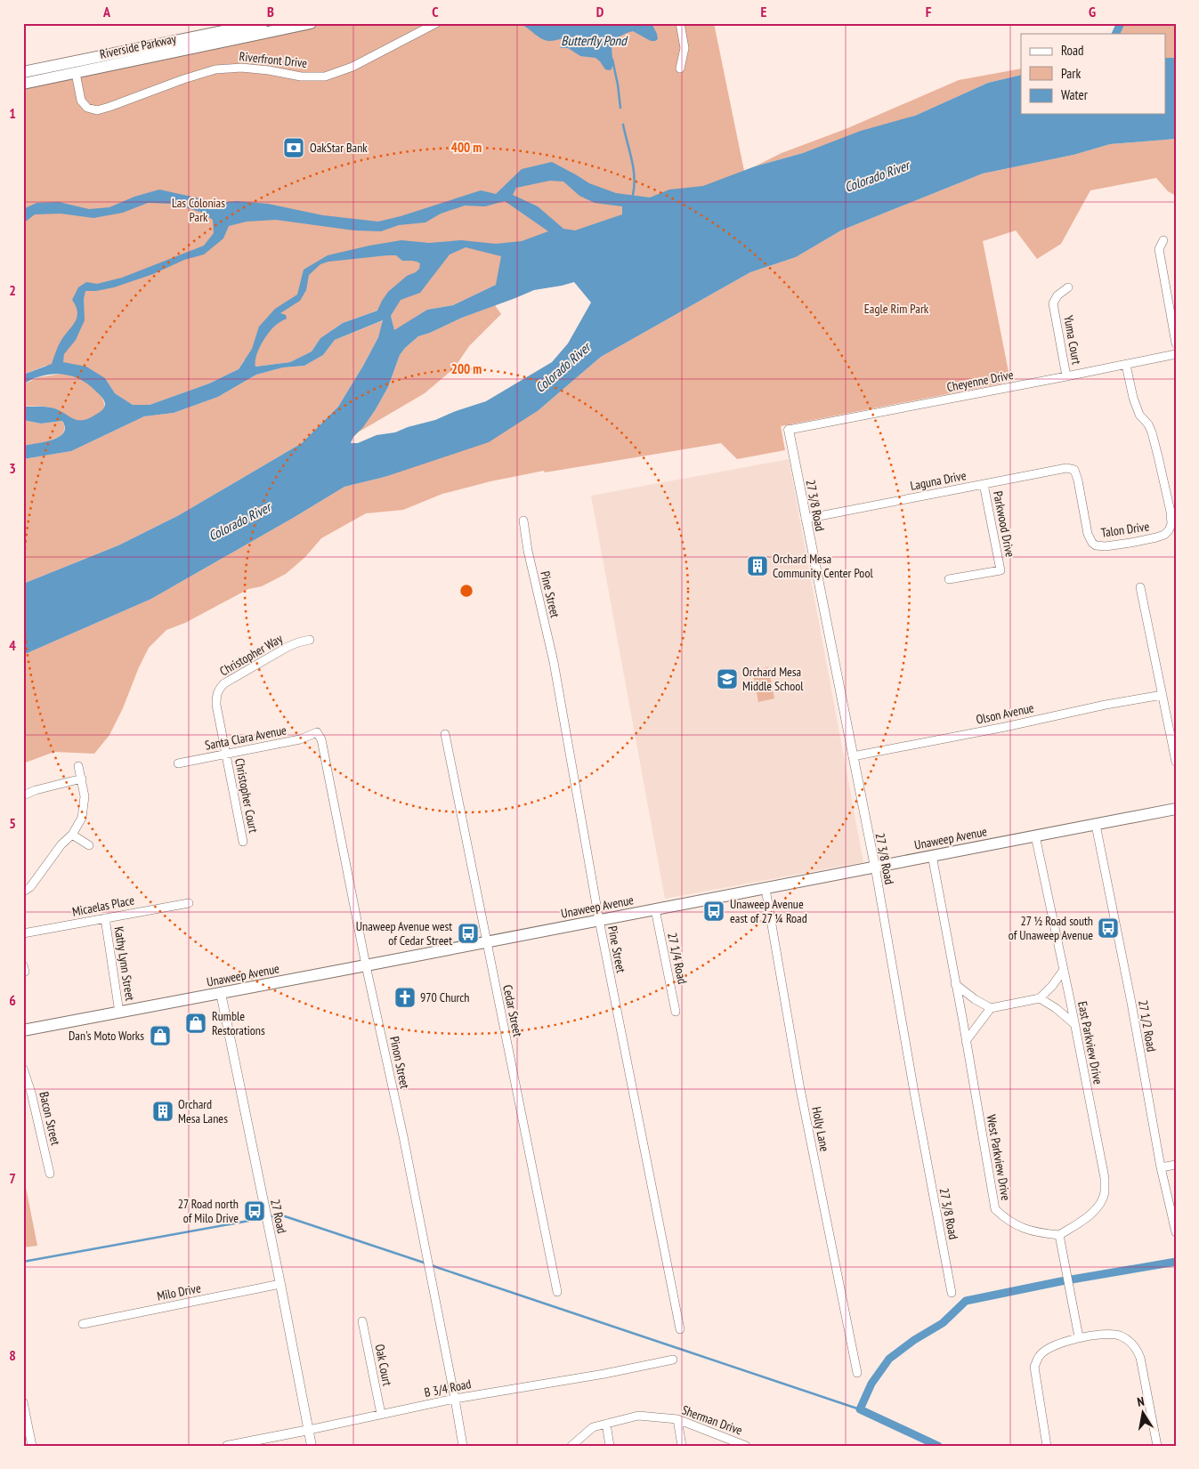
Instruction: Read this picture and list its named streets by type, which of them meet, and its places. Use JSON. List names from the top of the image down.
{
  "streets": {
    "main road": ["Riverside Parkway", "Unaweep Avenue"],
    "street": [
      "Riverfront Drive",
      "Yuma Court",
      "Cheyenne Drive",
      "Laguna Drive",
      "27 3/8 Road",
      "Parkwood Drive",
      "Talon Drive",
      "Pine Street",
      "Christopher Way",
      "Olson Avenue",
      "Santa Clara Avenue",
      "Christopher Court",
      "Micaelas Place",
      "27 1/4 Road",
      "Kathy Lynn Street",
      "Cedar Street",
      "27 1/2 Road",
      "East Parkview Drive",
      "Pinon Street",
      "Bacon Street",
      "Holly Lane",
      "West Parkview Drive",
      "27 Road",
      "Milo Drive",
      "Oak Court",
      "B 3/4 Road",
      "Sherman Drive"
    ]
  },
  "crossings": [
    ["Riverside Parkway", "Riverfront Drive"],
    ["Yuma Court", "Cheyenne Drive"],
    ["Cheyenne Drive", "27 3/8 Road"],
    ["Cheyenne Drive", "Talon Drive"],
    ["Laguna Drive", "27 3/8 Road"],
    ["Laguna Drive", "Parkwood Drive"],
    ["Laguna Drive", "Talon Drive"],
    ["27 3/8 Road", "Olson Avenue"],
    ["27 3/8 Road", "Unaweep Avenue"],
    ["Pine Street", "Unaweep Avenue"],
    ["Christopher Way", "Santa Clara Avenue"],
    ["Christopher Way", "Christopher Court"],
    ["Santa Clara Avenue", "Christopher Court"],
    ["Santa Clara Avenue", "Pinon Street"],
    ["Unaweep Avenue", "27 1/4 Road"],
    ["Unaweep Avenue", "Kathy Lynn Street"],
    ["Unaweep Avenue", "Cedar Street"],
    ["Unaweep Avenue", "27 1/2 Road"],
    ["Unaweep Avenue", "East Parkview Drive"],
    ["Unaweep Avenue", "Pinon Street"],
    ["Unaweep Avenue", "Holly Lane"],
    ["Unaweep Avenue", "West Parkview Drive"],
    ["Unaweep Avenue", "27 Road"],
    ["Micaelas Place", "Kathy Lynn Street"],
    ["East Parkview Drive", "West Parkview Drive"],
    ["Pinon Street", "B 3/4 Road"],
    ["27 Road", "Milo Drive"],
    ["27 Road", "B 3/4 Road"],
    ["Oak Court", "B 3/4 Road"]
  ],
  "water": ["Butterfly Pond", "Colorado River"],
  "parks": ["Las Colonias Park", "Eagle Rim Park"],
  "places": {
    "bank": ["OakStar Bank"],
    "building": ["Orchard Mesa Community Center Pool", "Orchard Mesa Lanes"],
    "school or university": ["Orchard Mesa Middle School"],
    "bus stop": [
      "Unaweep Avenue east of 27 ¼ Road",
      "27 ½ Road south of Unaweep Avenue",
      "Unaweep Avenue west of Cedar Street",
      "27 Road north of Milo Drive"
    ],
    "church": ["970 Church"],
    "shop": ["Rumble Restorations", "Dan's Moto Works"]
  },
  "legend": ["Road", "Park", "Water"],
  "north": "top",
  "grid": {
    "columns": [
      "A",
      "B",
      "C",
      "D",
      "E",
      "F",
      "G"
    ],
    "rows": [
      "1",
      "2",
      "3",
      "4",
      "5",
      "6",
      "7",
      "8"
    ]
  },
  "rings": ["400 m", "200 m"]
}
